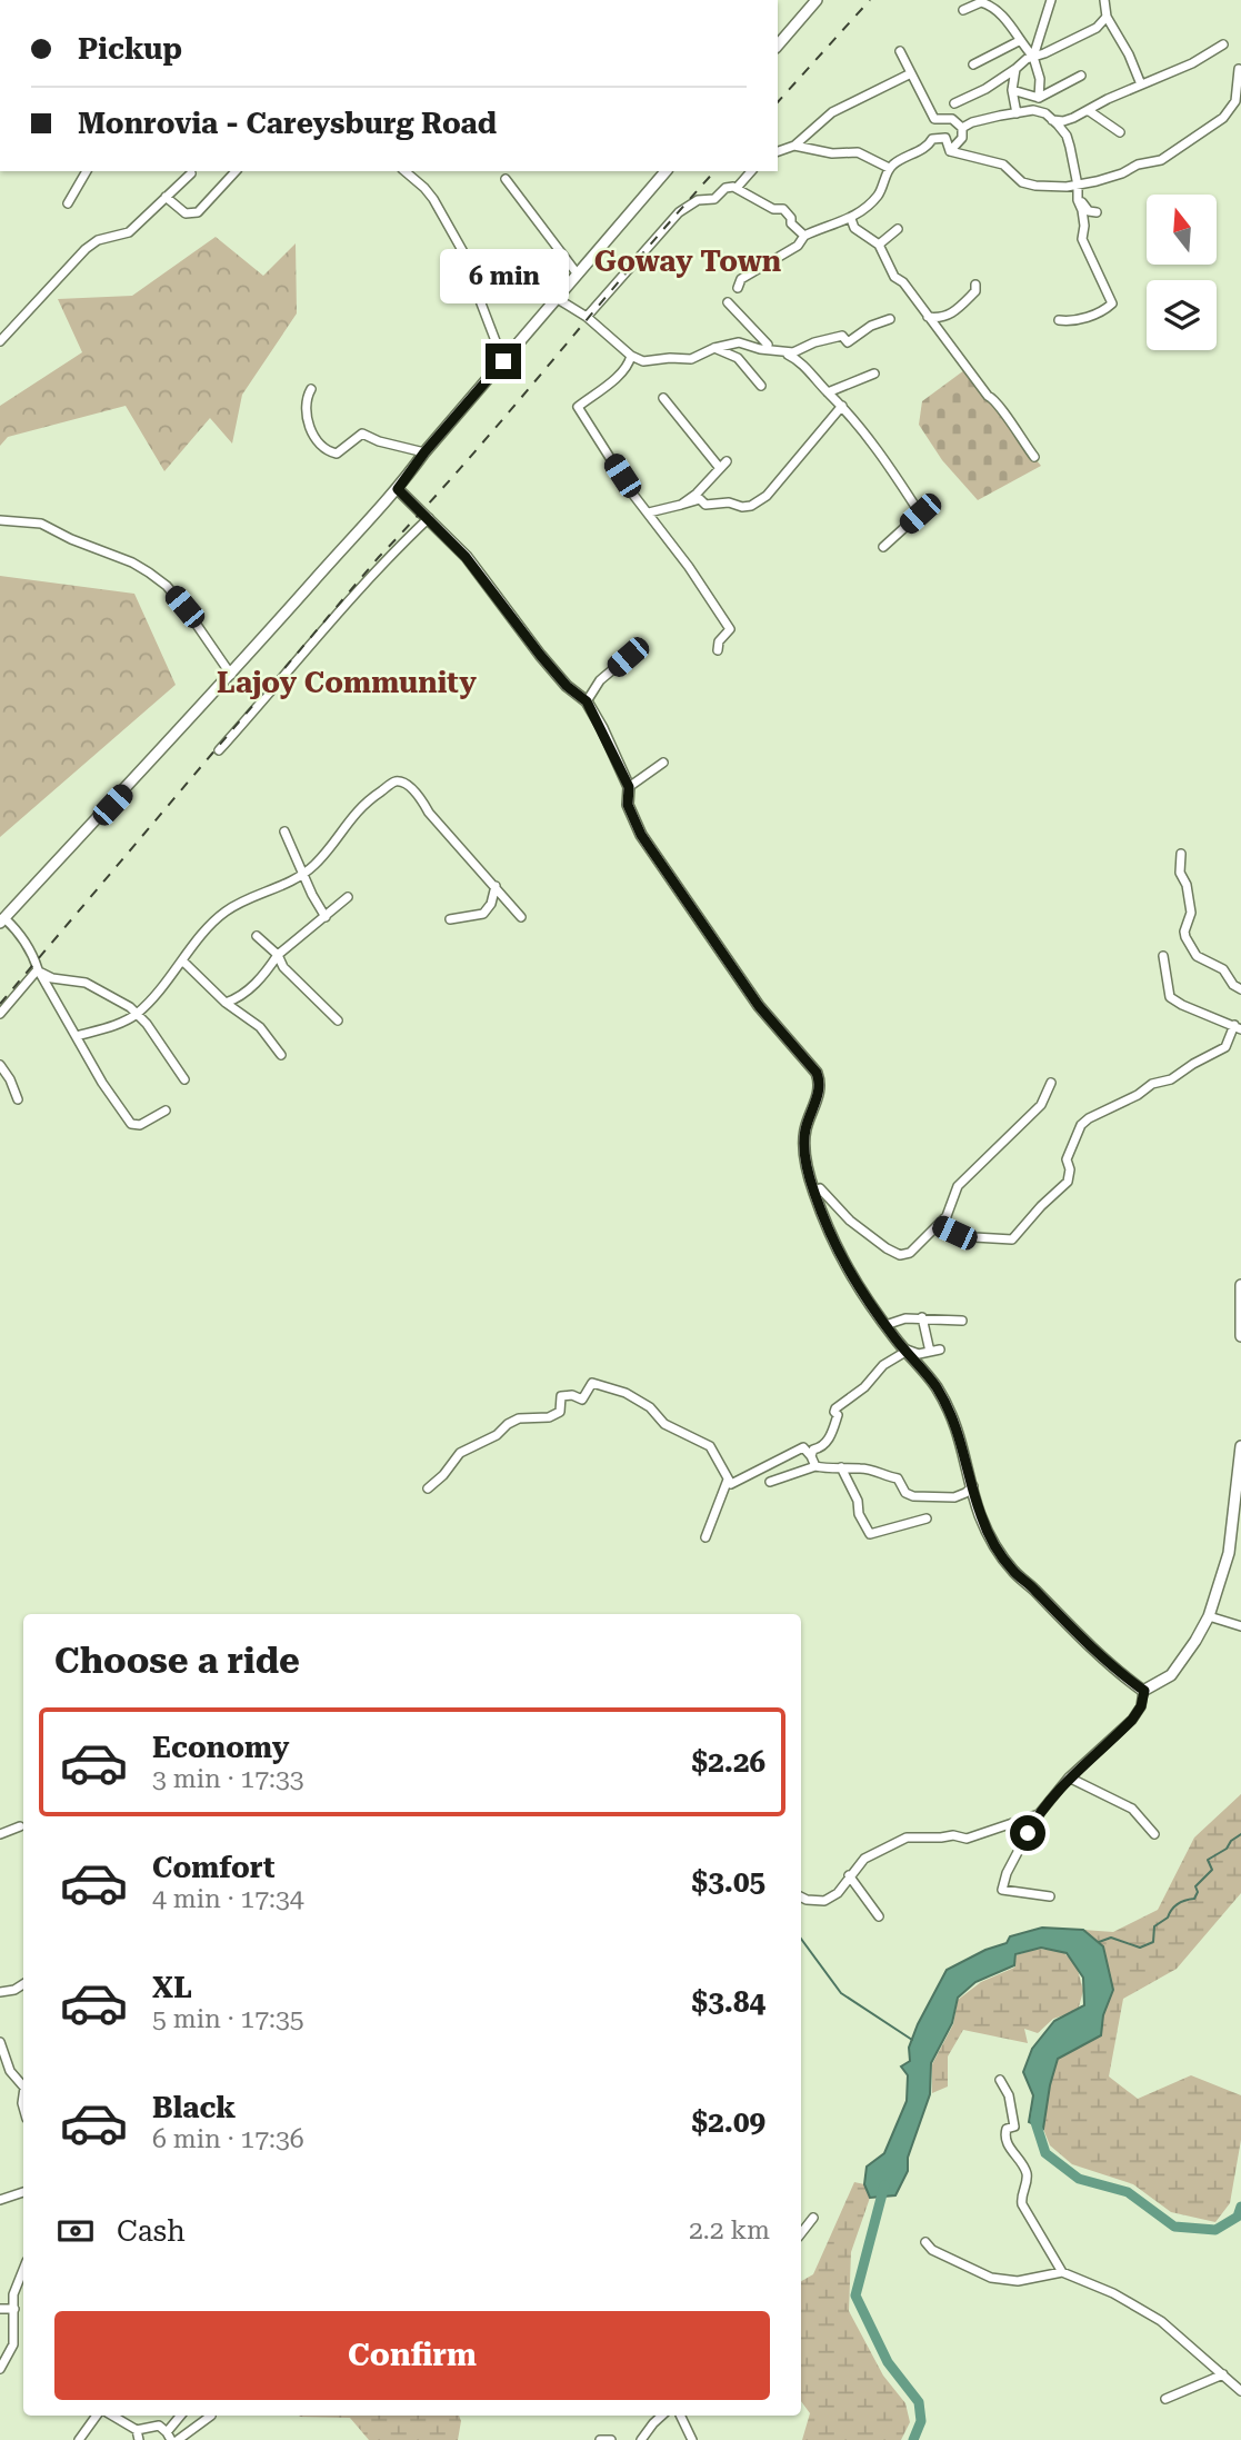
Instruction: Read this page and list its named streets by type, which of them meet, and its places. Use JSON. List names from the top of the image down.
{
  "districts": ["Goway Town", "Lajoy Community"],
  "north": "top",
  "page": {
    "banner": ["Pickup", "Monrovia - Careysburg Road"],
    "bubble": "6 min",
    "heading": "Choose a ride",
    "list": [
      {
        "name": "Economy",
        "note": "3 min · 17:33",
        "value": "$2.26"
      },
      {
        "name": "Comfort",
        "note": "4 min · 17:34",
        "value": "$3.05"
      },
      {
        "name": "XL",
        "note": "5 min · 17:35",
        "value": "$3.84"
      },
      {
        "name": "Black",
        "note": "6 min · 17:36",
        "value": "$2.09"
      }
    ],
    "pay": ["Cash", "2.2 km"],
    "buttons": "Confirm"
  }
}
